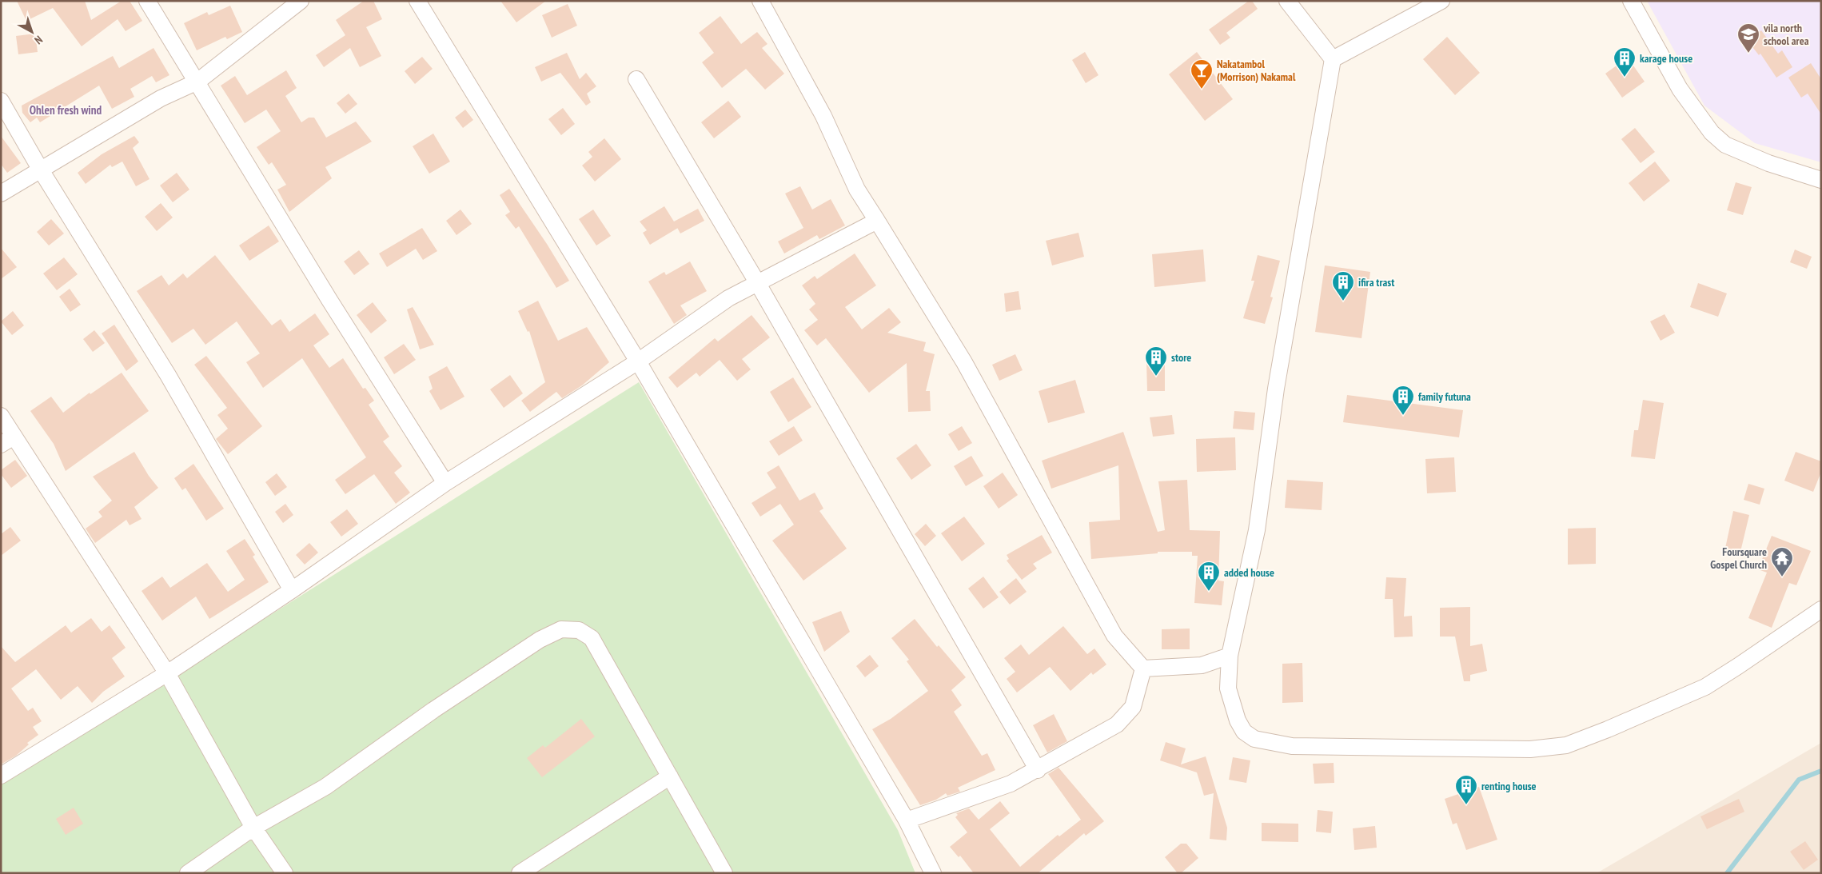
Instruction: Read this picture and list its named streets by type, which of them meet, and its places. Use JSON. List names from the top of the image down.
{
  "districts": ["Ohlen fresh wind"],
  "places": {
    "school or university": ["vila north school area"],
    "building": [
      "karage house",
      "ifira trast",
      "store",
      "family futuna",
      "added house",
      "renting house"
    ],
    "bar": ["Nakatambol (Morrison) Nakamal"],
    "temple": ["Foursquare Gospel Church"]
  },
  "north": "bottom right"
}
